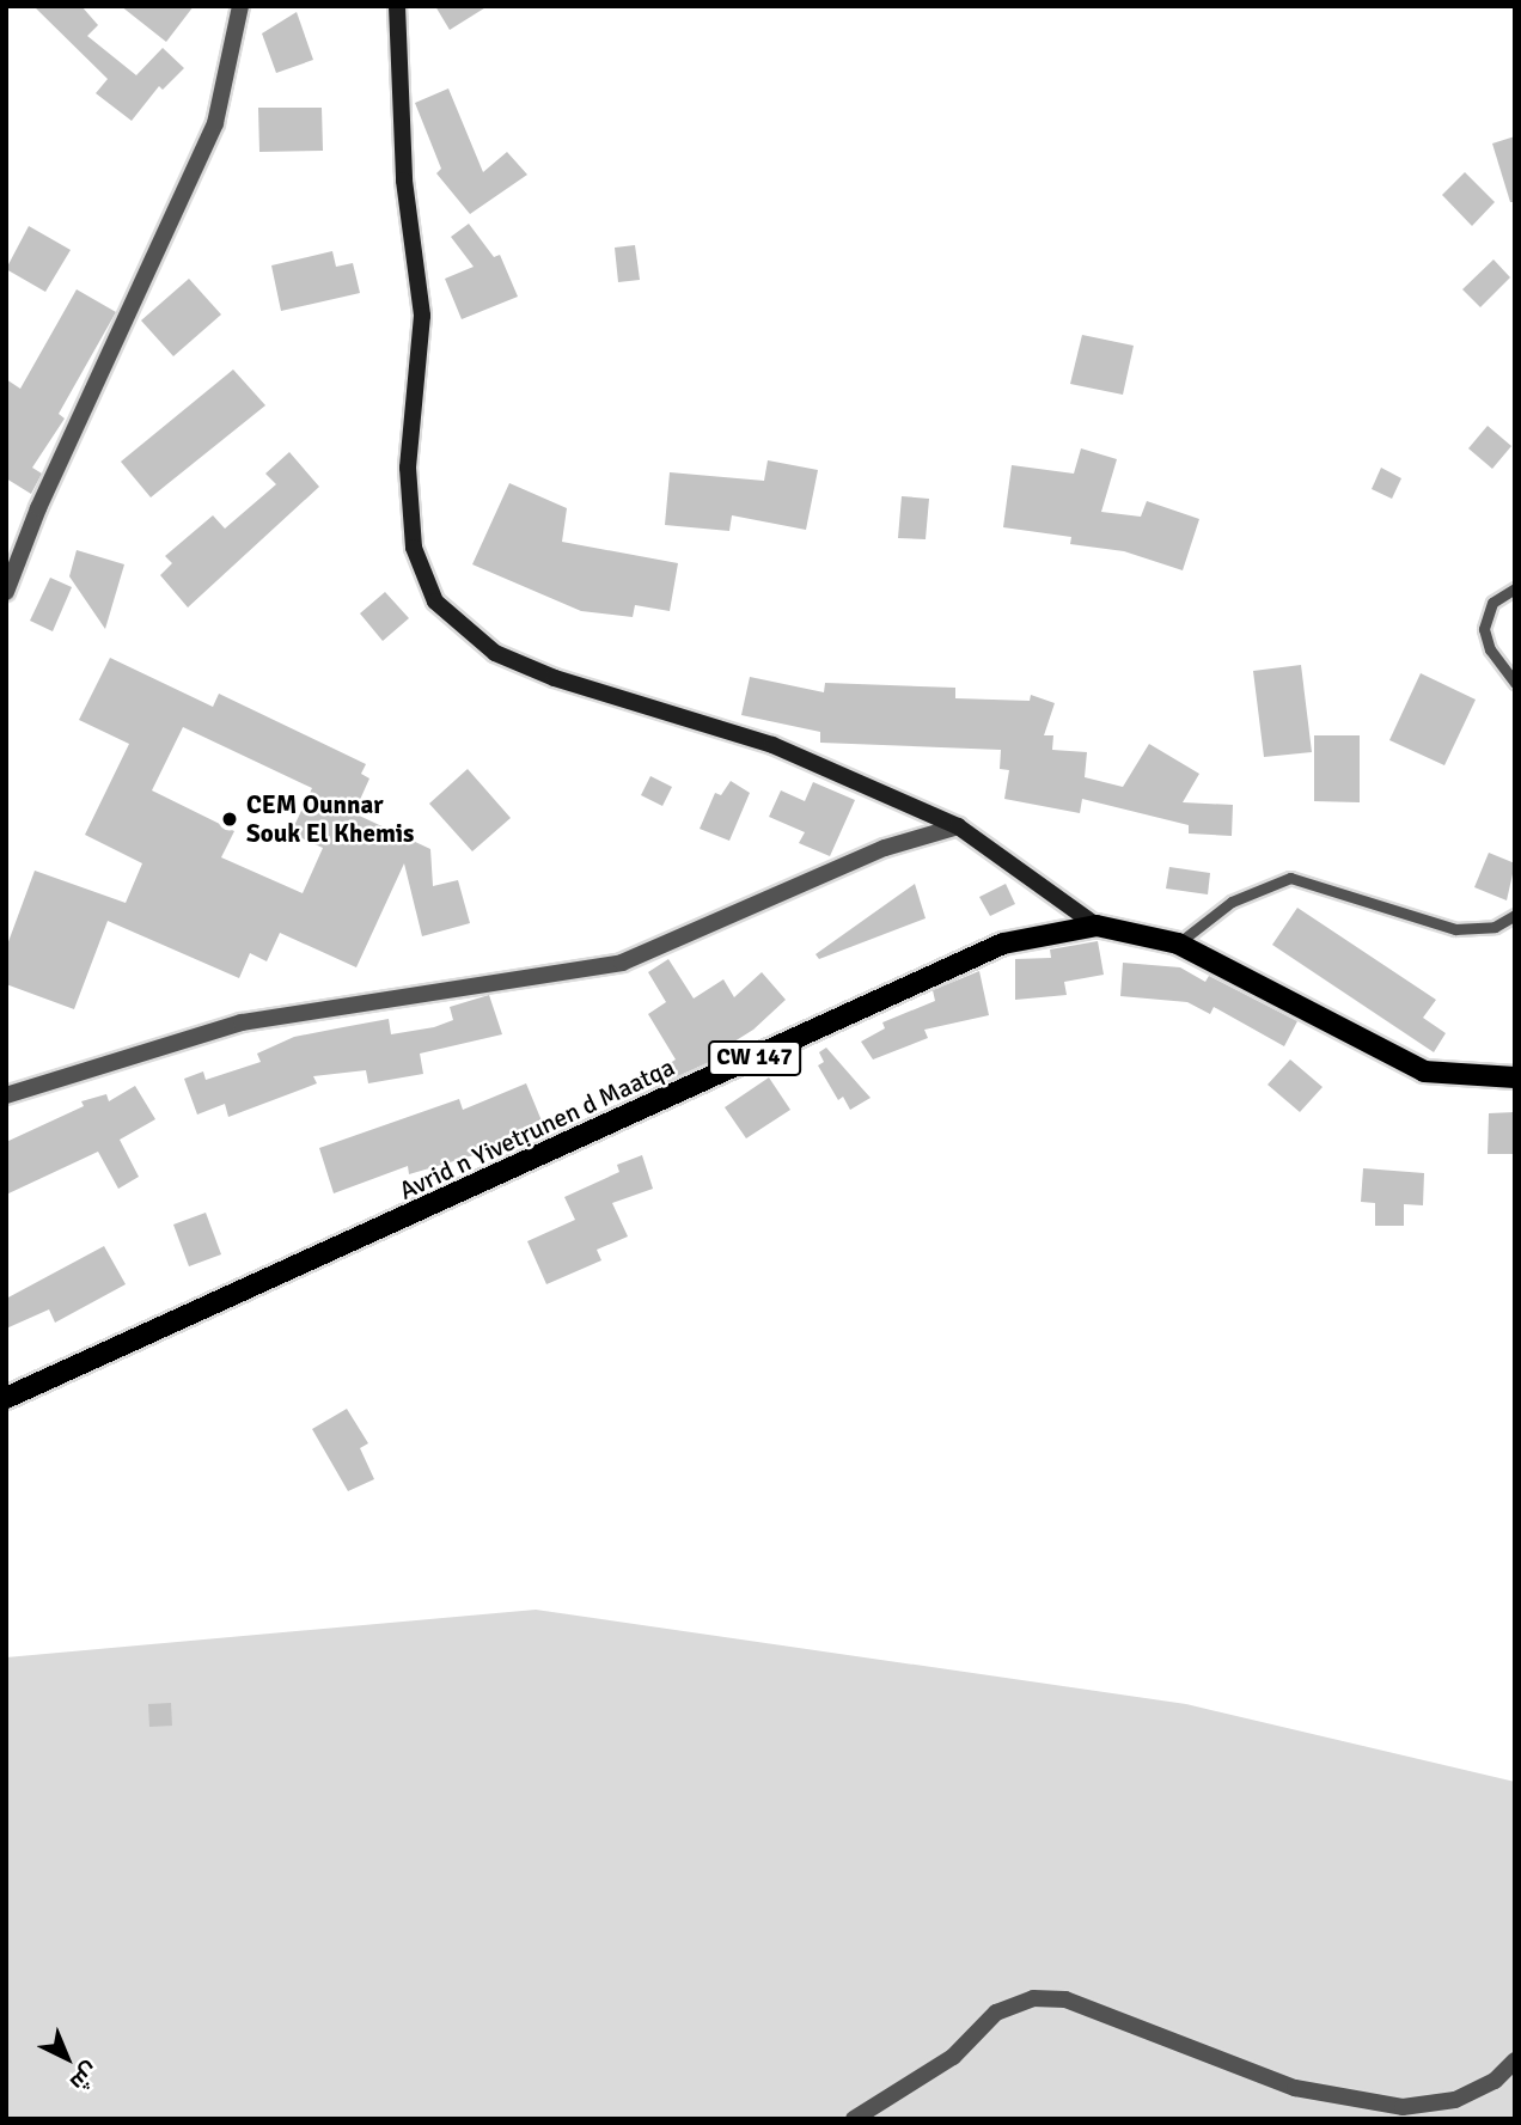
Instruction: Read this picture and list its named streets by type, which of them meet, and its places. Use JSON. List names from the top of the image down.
{
  "streets": {
    "main road": ["CW 147", "Avrid n Yivetṛunen d Maatqa"]
  },
  "places": ["CEM Ounnar Souk El Khemis"],
  "north": "bottom right"
}
